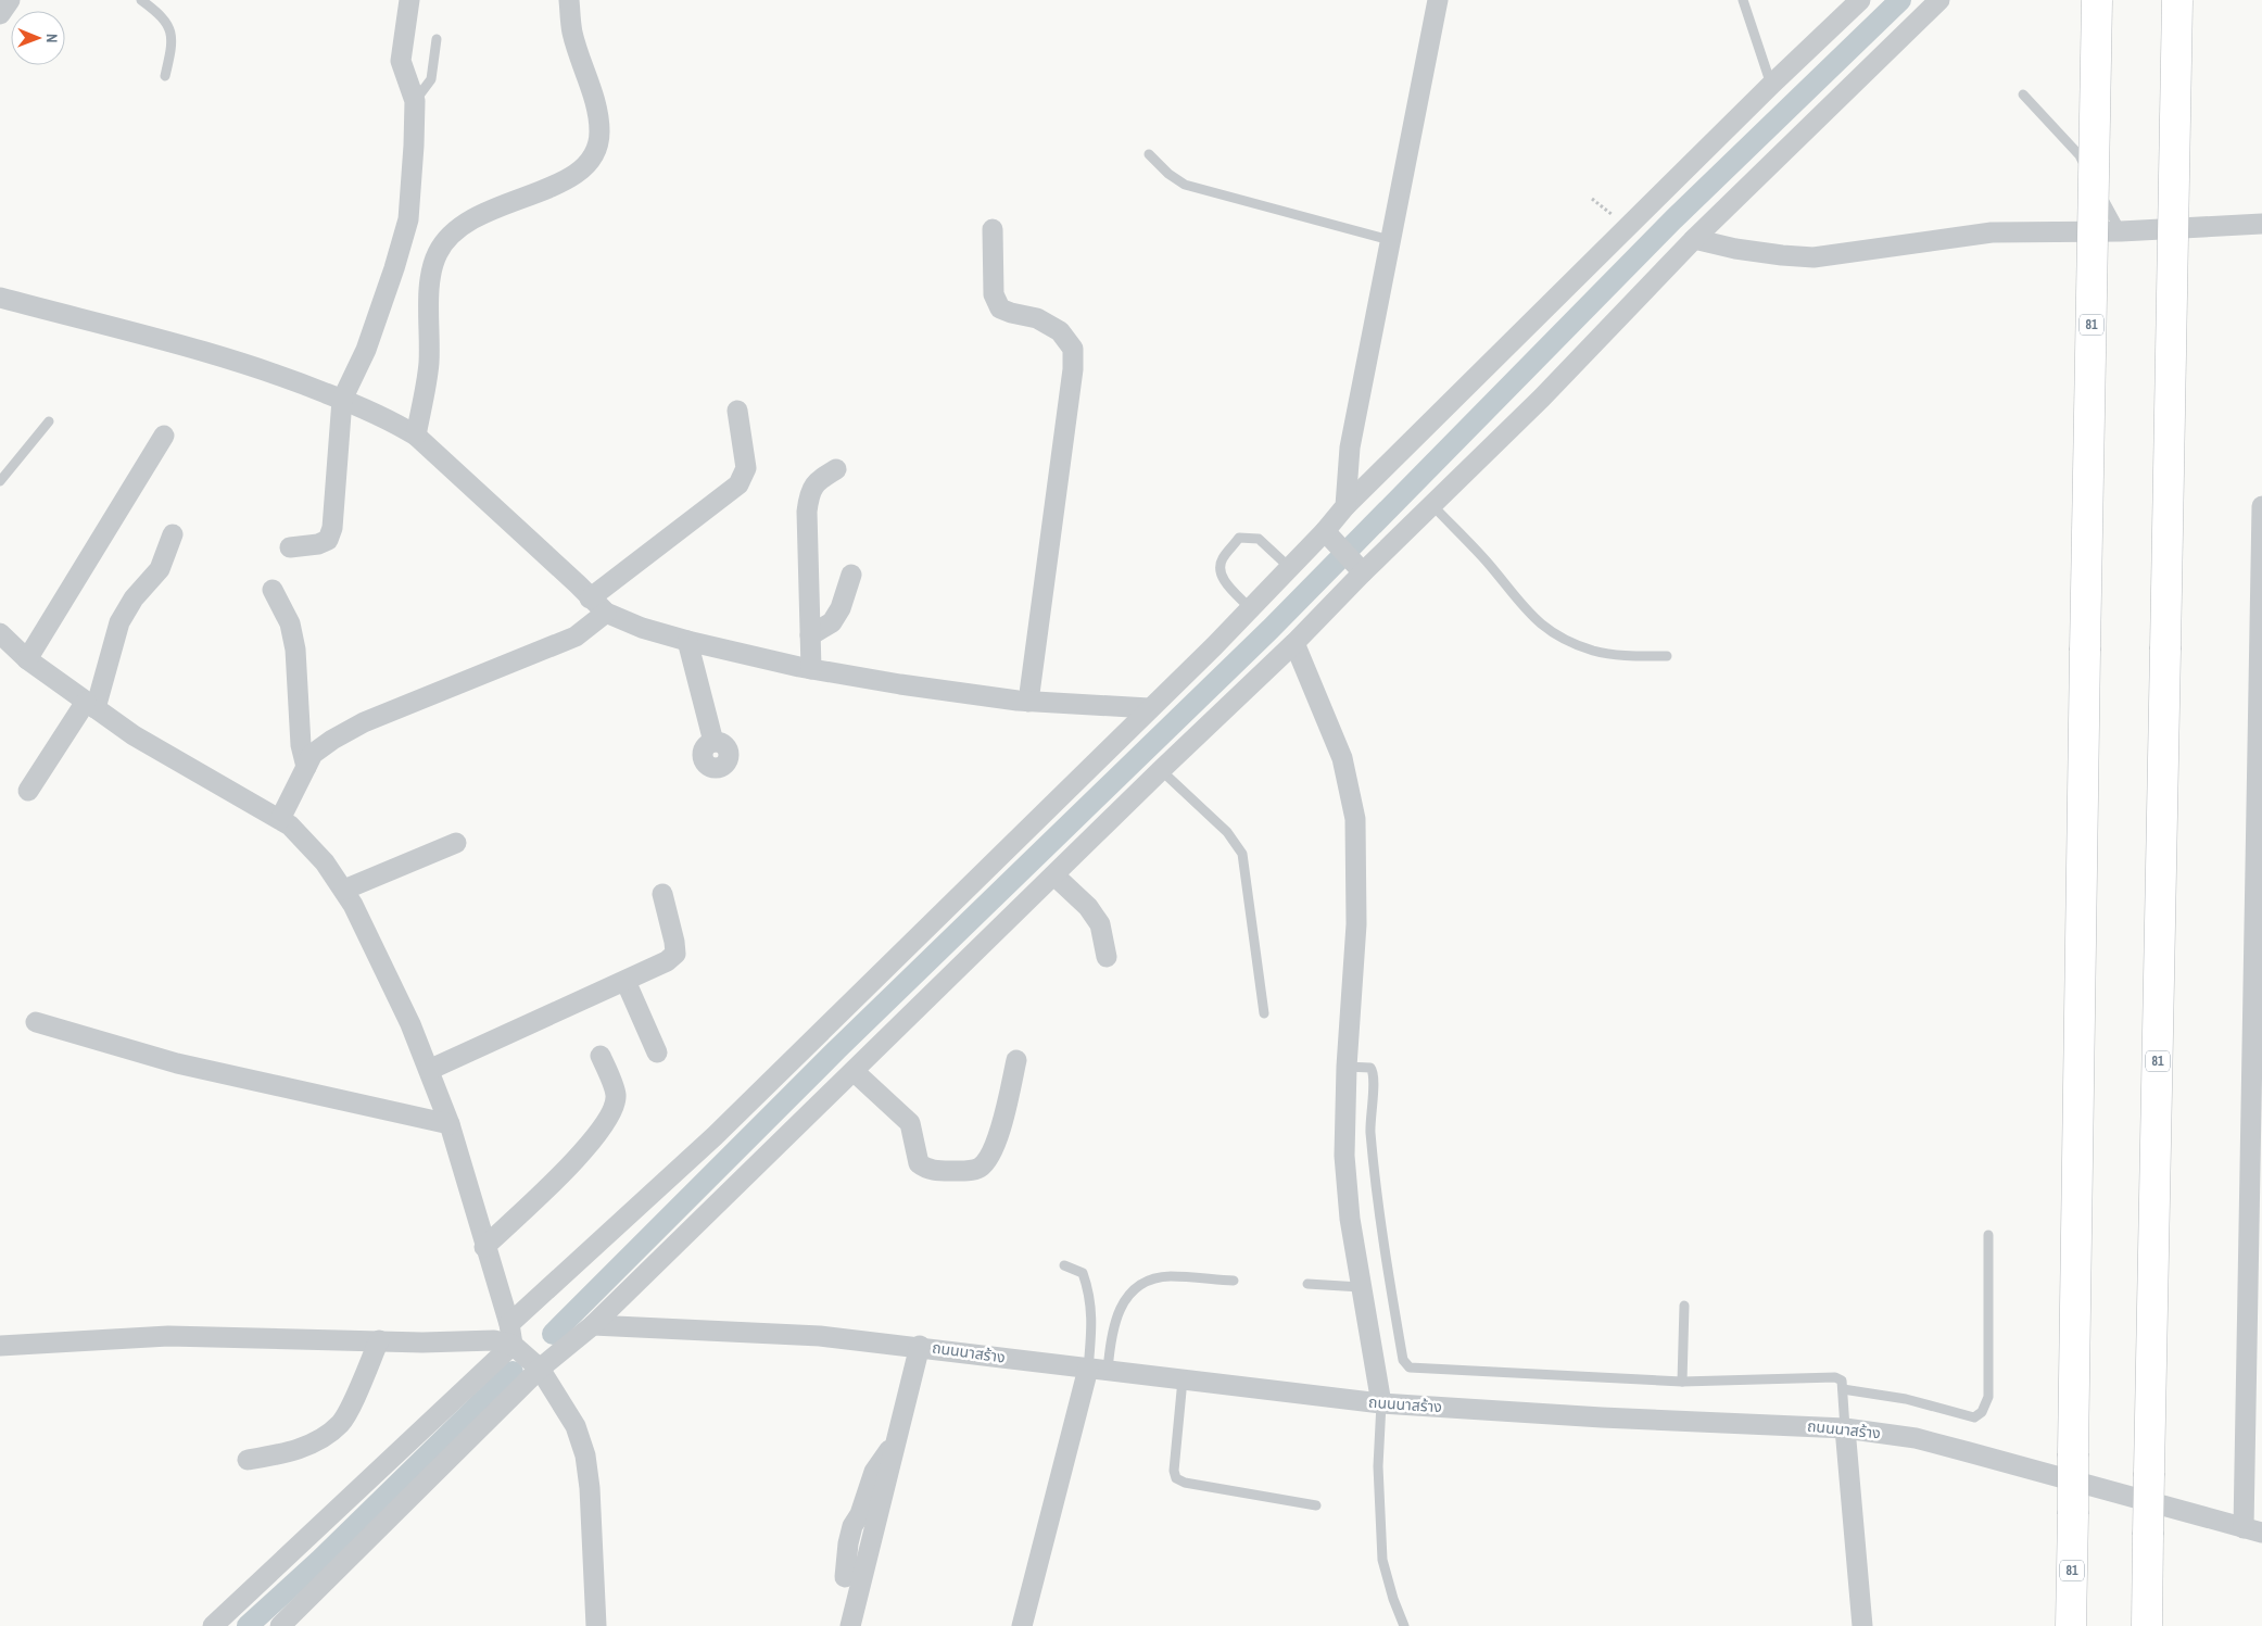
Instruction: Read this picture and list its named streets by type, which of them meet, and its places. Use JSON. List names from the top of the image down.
{
  "streets": {
    "highway": ["81"],
    "street": ["ถนนนาสร้าง"]
  },
  "north": "right"
}
